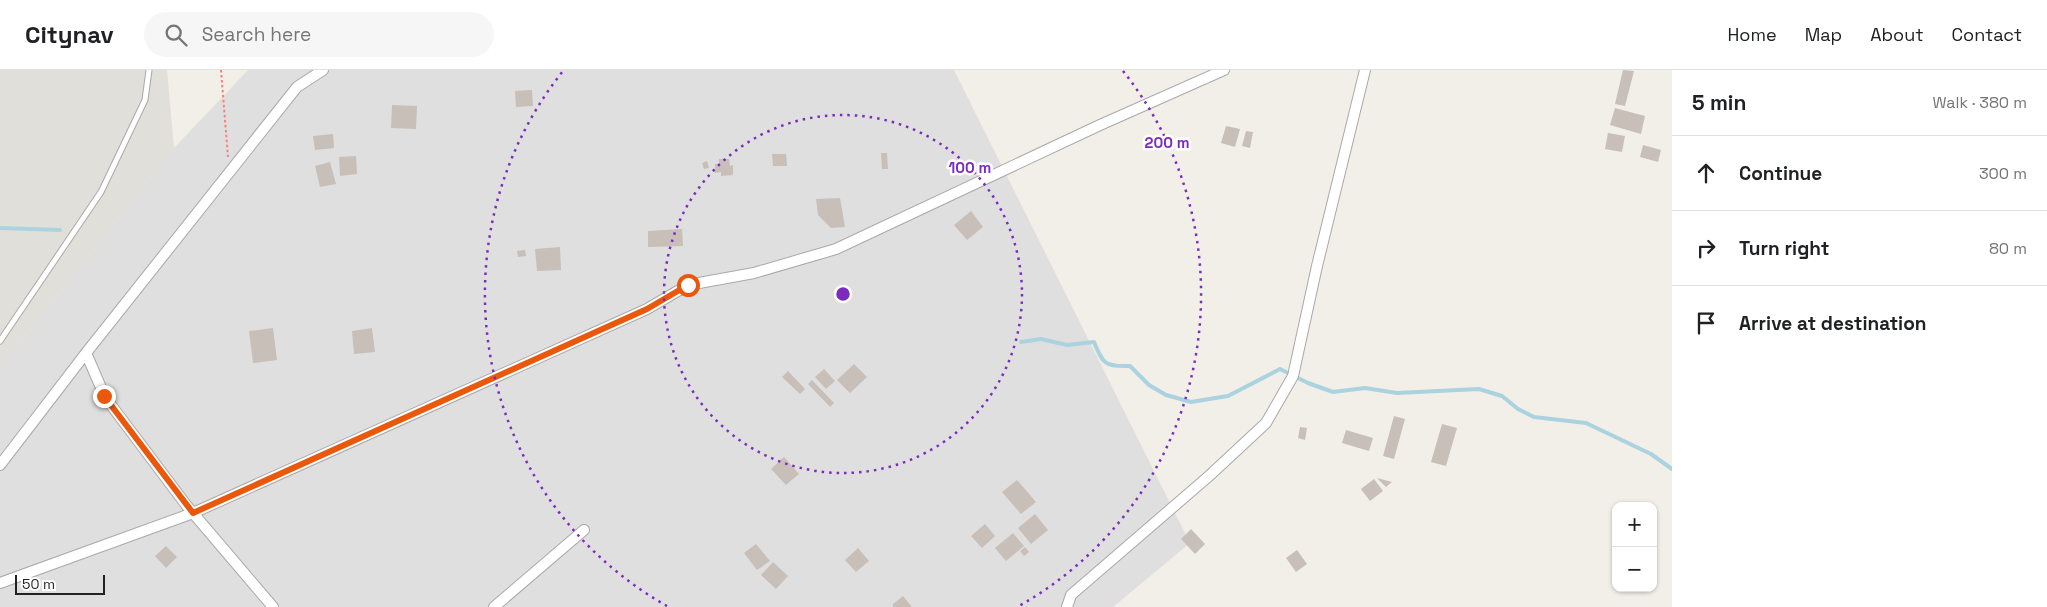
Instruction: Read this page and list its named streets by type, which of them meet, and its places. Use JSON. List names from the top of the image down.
{
  "scale_bar": "50 m",
  "page": {
    "header": "Citynav",
    "search": "Search here",
    "nav": [
      "Home",
      "Map",
      "About",
      "Contact"
    ],
    "heading": ["5 min", "Walk · 380 m"],
    "list": [
      ["Continue", "300 m"],
      ["Turn right", "80 m"],
      "Arrive at destination"
    ],
    "map_buttons": ["+", "−"],
    "scale": "50 m"
  },
  "rings": ["200 m", "100 m"]
}
